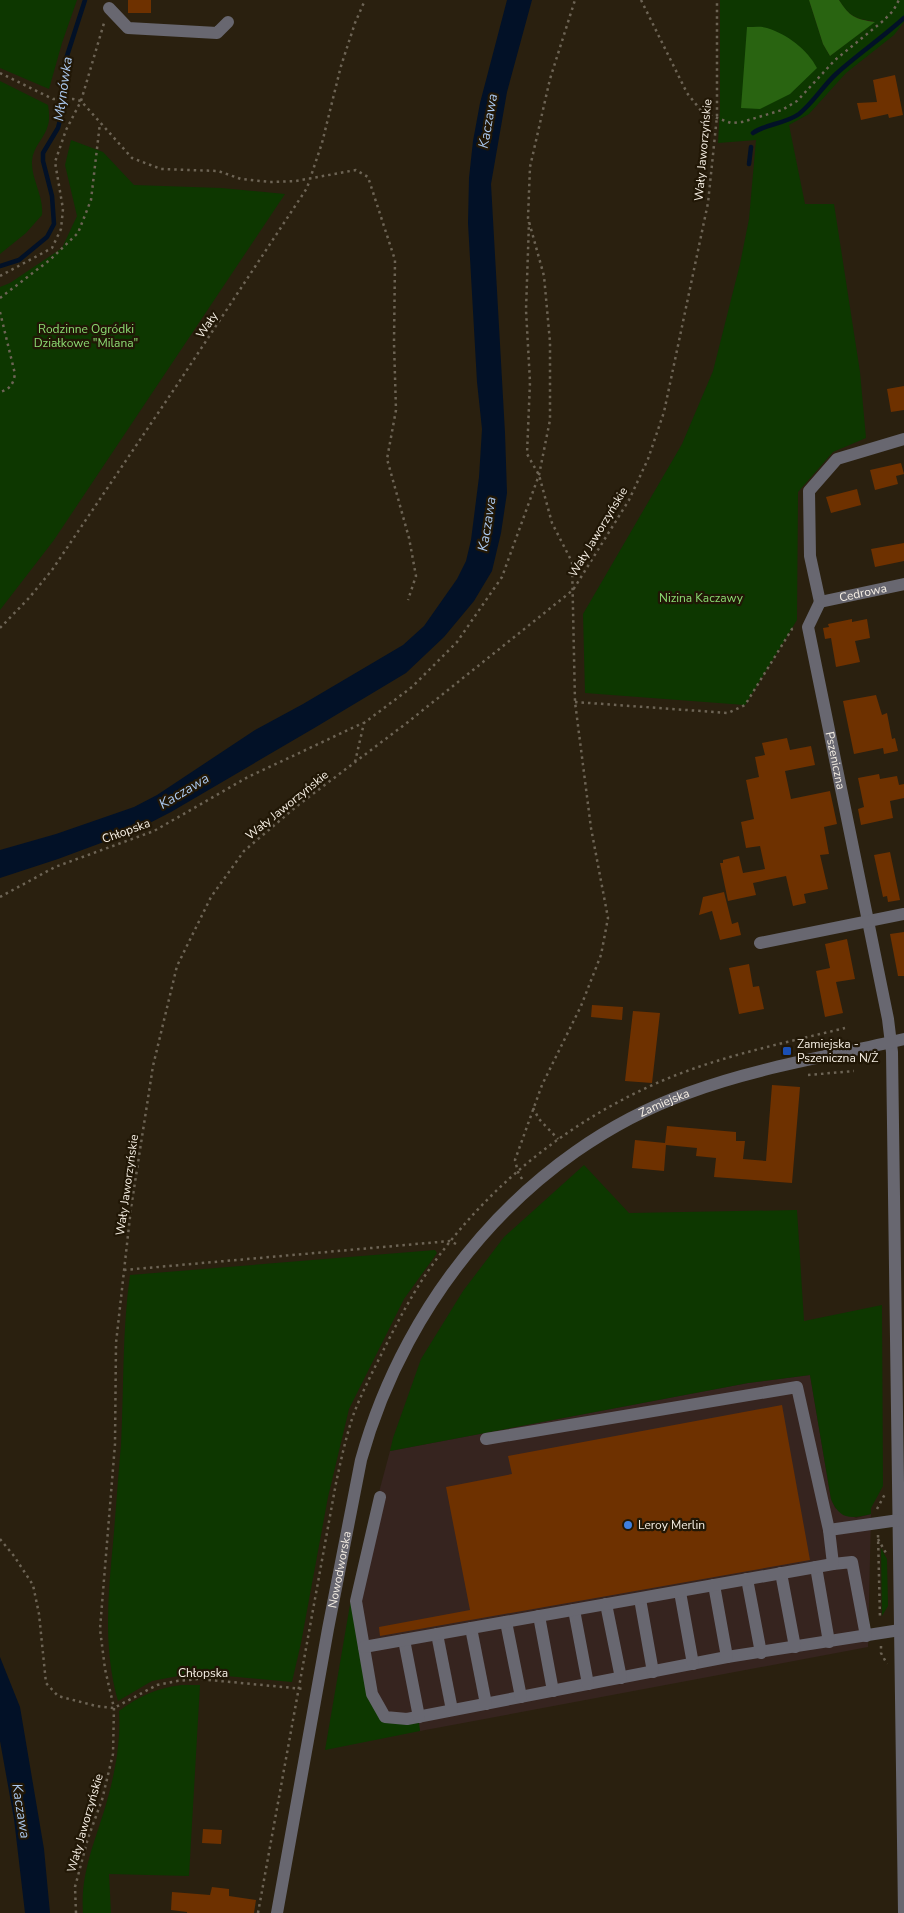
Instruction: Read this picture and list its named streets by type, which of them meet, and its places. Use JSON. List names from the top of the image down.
{
  "streets": {
    "street": [
      "Cedrowa",
      "Pszeniczna",
      "Zamiejska",
      "Nowodworska"
    ],
    "path": ["Wały Jaworzyńskie", "Wały", "Chłopska"]
  },
  "crossings": [
    ["Wały Jaworzyńskie", "Chłopska"],
    ["Pszeniczna", "Zamiejska"],
    ["Chłopska", "Nowodworska"],
    ["Zamiejska", "Nowodworska"]
  ],
  "water": ["Młynówka", "Kaczawa"],
  "parks": ["Rodzinne Ogródki Działkowe \"Milana\"", "Nizina Kaczawy"],
  "places": {
    "transit": ["Zamiejska - Pszeniczna N/Ż"],
    "other": ["Leroy Merlin"]
  }
}
